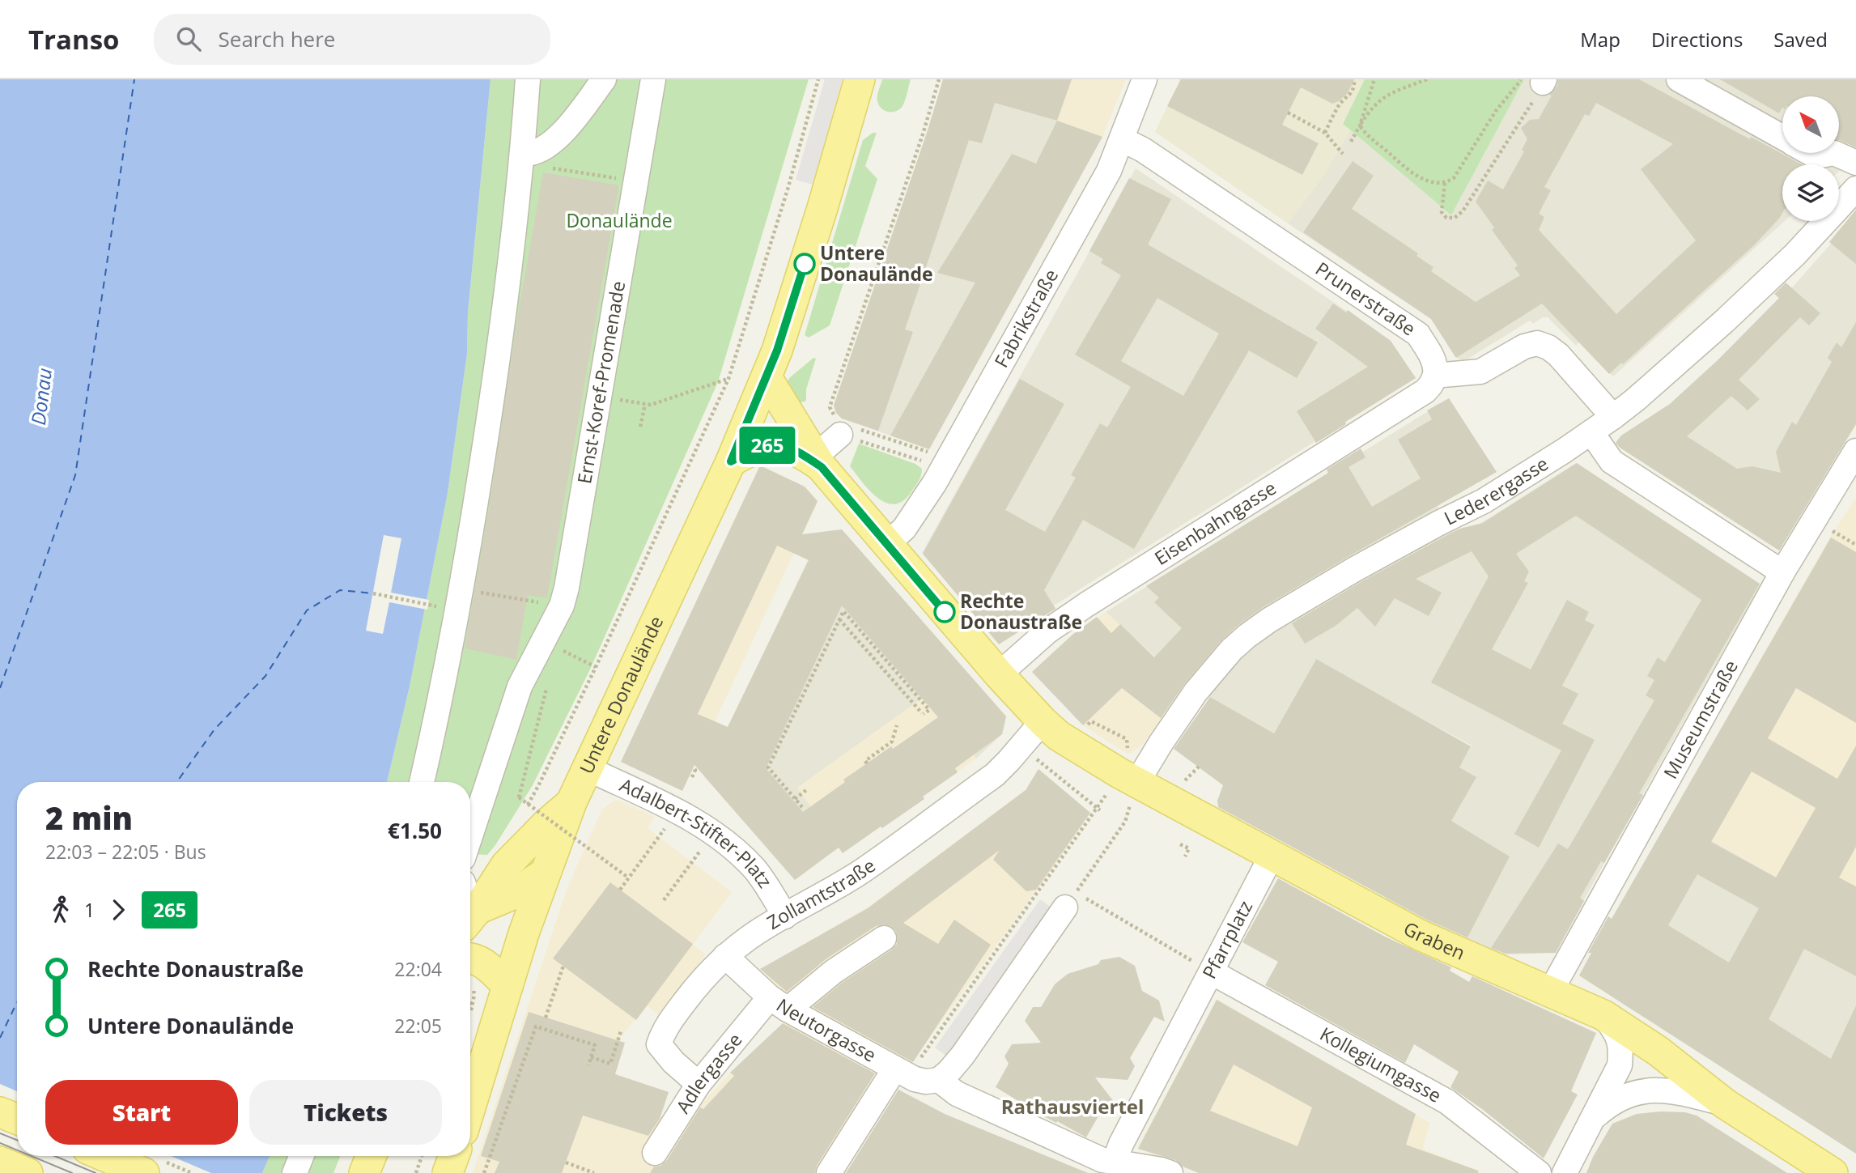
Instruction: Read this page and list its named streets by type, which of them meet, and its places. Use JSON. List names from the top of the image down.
{
  "streets": {
    "main road": ["Untere Donaulände", "Graben"],
    "street": [
      "Prunerstraße",
      "Fabrikstraße",
      "Ernst-Koref-Promenade",
      "Lederergasse",
      "Eisenbahngasse",
      "Museumstraße",
      "Adalbert-Stifter-Platz",
      "Zollamtstraße",
      "Pfarrplatz",
      "Neutorgasse",
      "Kollegiumgasse",
      "Adlergasse"
    ]
  },
  "crossings": [
    ["Prunerstraße", "Fabrikstraße"],
    ["Prunerstraße", "Eisenbahngasse"],
    ["Untere Donaulände", "Adalbert-Stifter-Platz"],
    ["Museumstraße", "Graben"],
    ["Adalbert-Stifter-Platz", "Zollamtstraße"],
    ["Zollamtstraße", "Neutorgasse"],
    ["Zollamtstraße", "Adlergasse"],
    ["Graben", "Pfarrplatz"],
    ["Pfarrplatz", "Kollegiumgasse"],
    ["Neutorgasse", "Adlergasse"]
  ],
  "districts": ["Rathausviertel"],
  "water": ["Donau"],
  "parks": ["Donaulände"],
  "places": ["Untere Donaulände", "Rechte Donaustraße"],
  "lines": ["bus line 265"],
  "north": "top left",
  "page": {
    "header": "Transo",
    "search": "Search here",
    "nav": ["Map", "Directions", "Saved"],
    "on_map": "265",
    "heading": ["2 min", "22:03 – 22:05 · Bus", "€1.50"],
    "legs": ["1", "265"],
    "list": [
      {
        "name": "Rechte Donaustraße",
        "value": "22:04"
      },
      {
        "name": "Untere Donaulände",
        "value": "22:05"
      }
    ],
    "buttons": ["Start", "Tickets"]
  }
}
